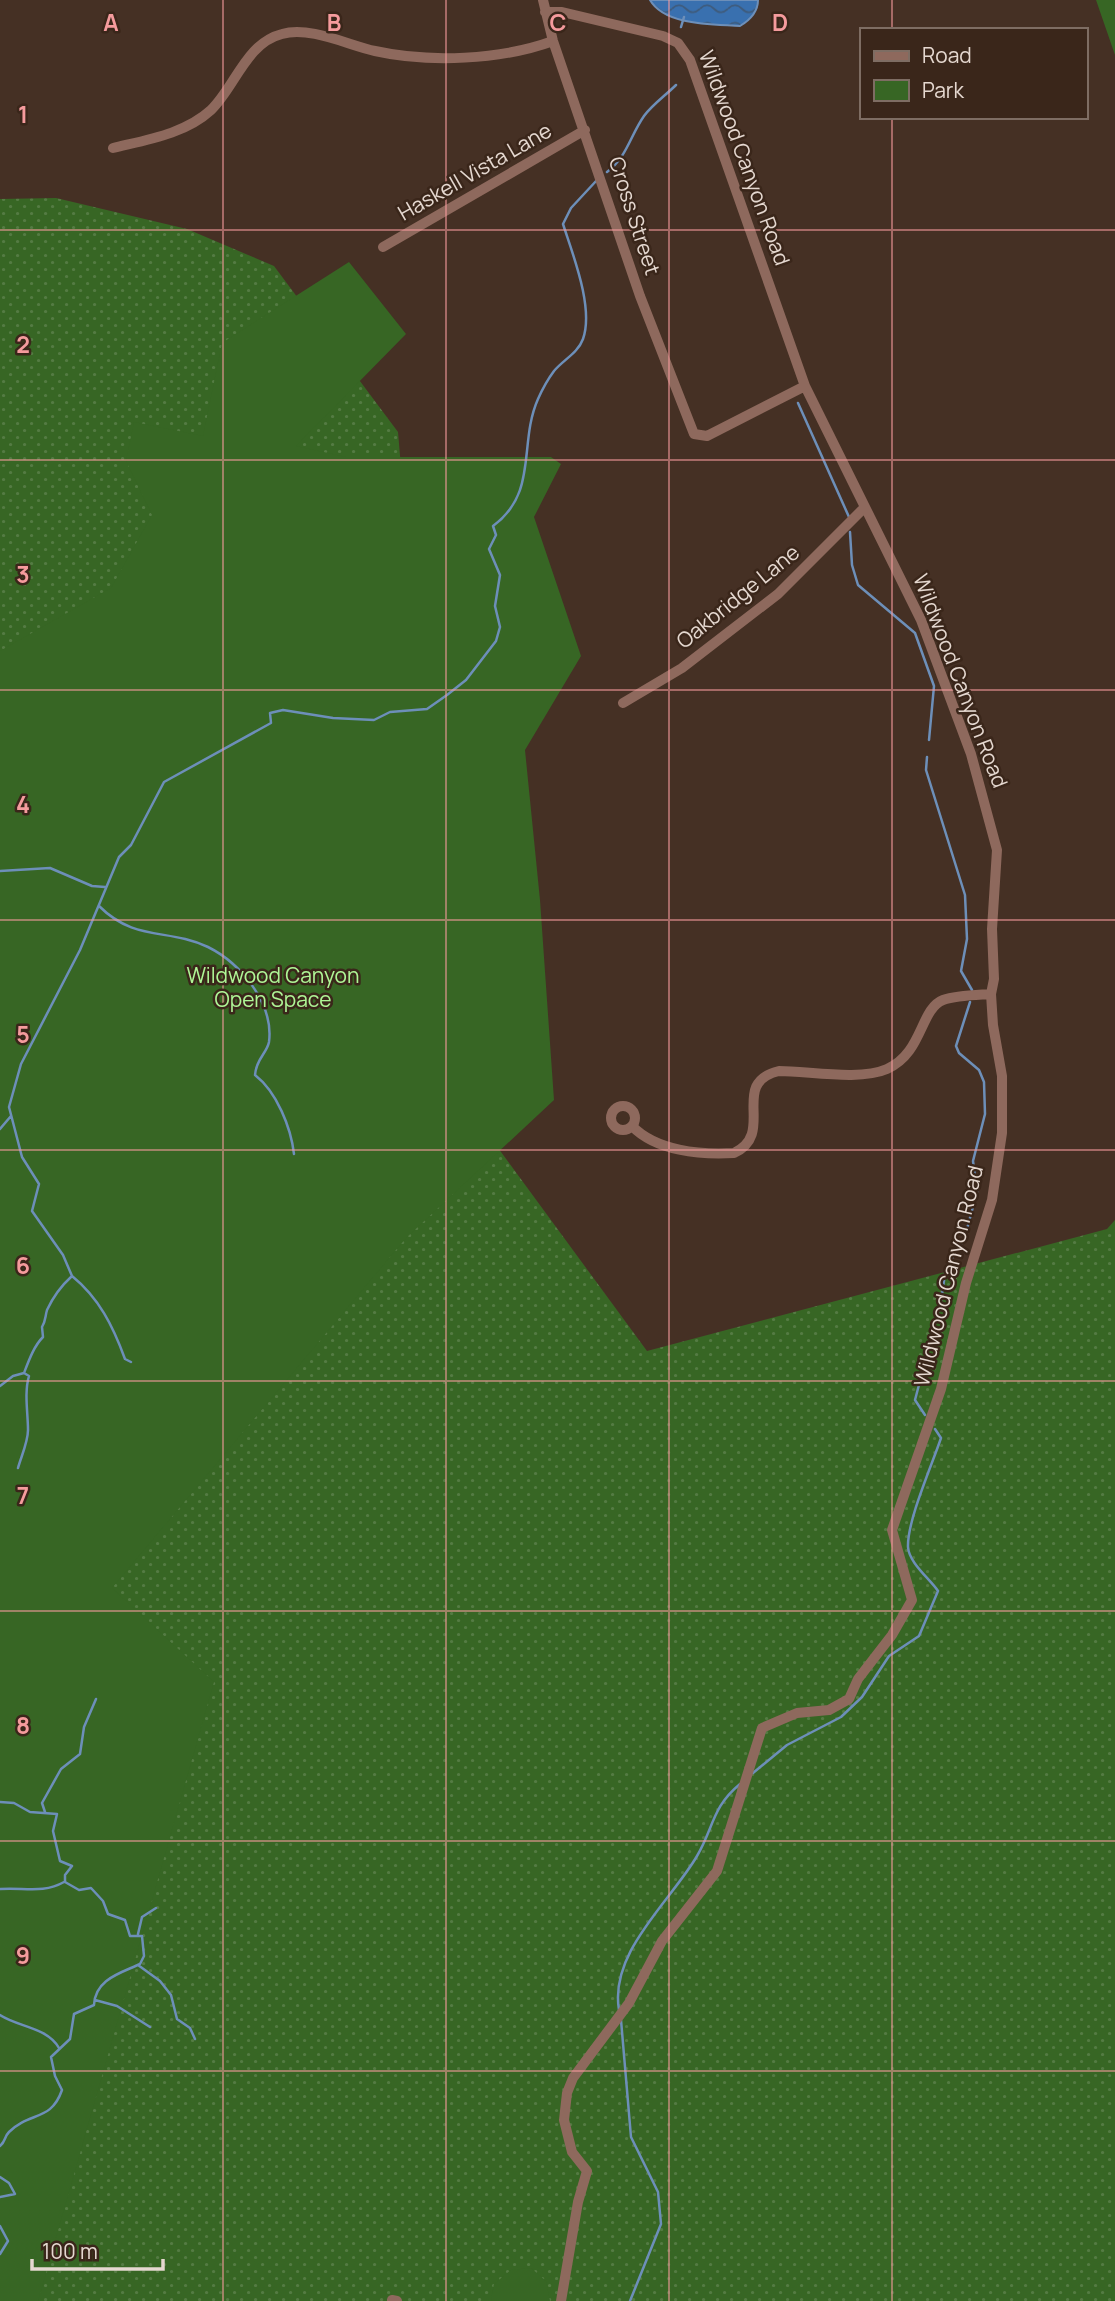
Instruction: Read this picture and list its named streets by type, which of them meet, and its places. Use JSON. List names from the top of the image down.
{
  "streets": {
    "street": [
      "Wildwood Canyon Road",
      "Haskell Vista Lane",
      "Cross Street",
      "Oakbridge Lane"
    ]
  },
  "crossings": [
    ["Wildwood Canyon Road", "Cross Street"],
    ["Wildwood Canyon Road", "Oakbridge Lane"],
    ["Haskell Vista Lane", "Cross Street"]
  ],
  "parks": ["Wildwood Canyon Open Space"],
  "legend": ["Road", "Park"],
  "scale_bar": "100 m",
  "grid": {
    "columns": [
      "A",
      "B",
      "C",
      "D"
    ],
    "rows": [
      "1",
      "2",
      "3",
      "4",
      "5",
      "6",
      "7",
      "8",
      "9"
    ]
  }
}
